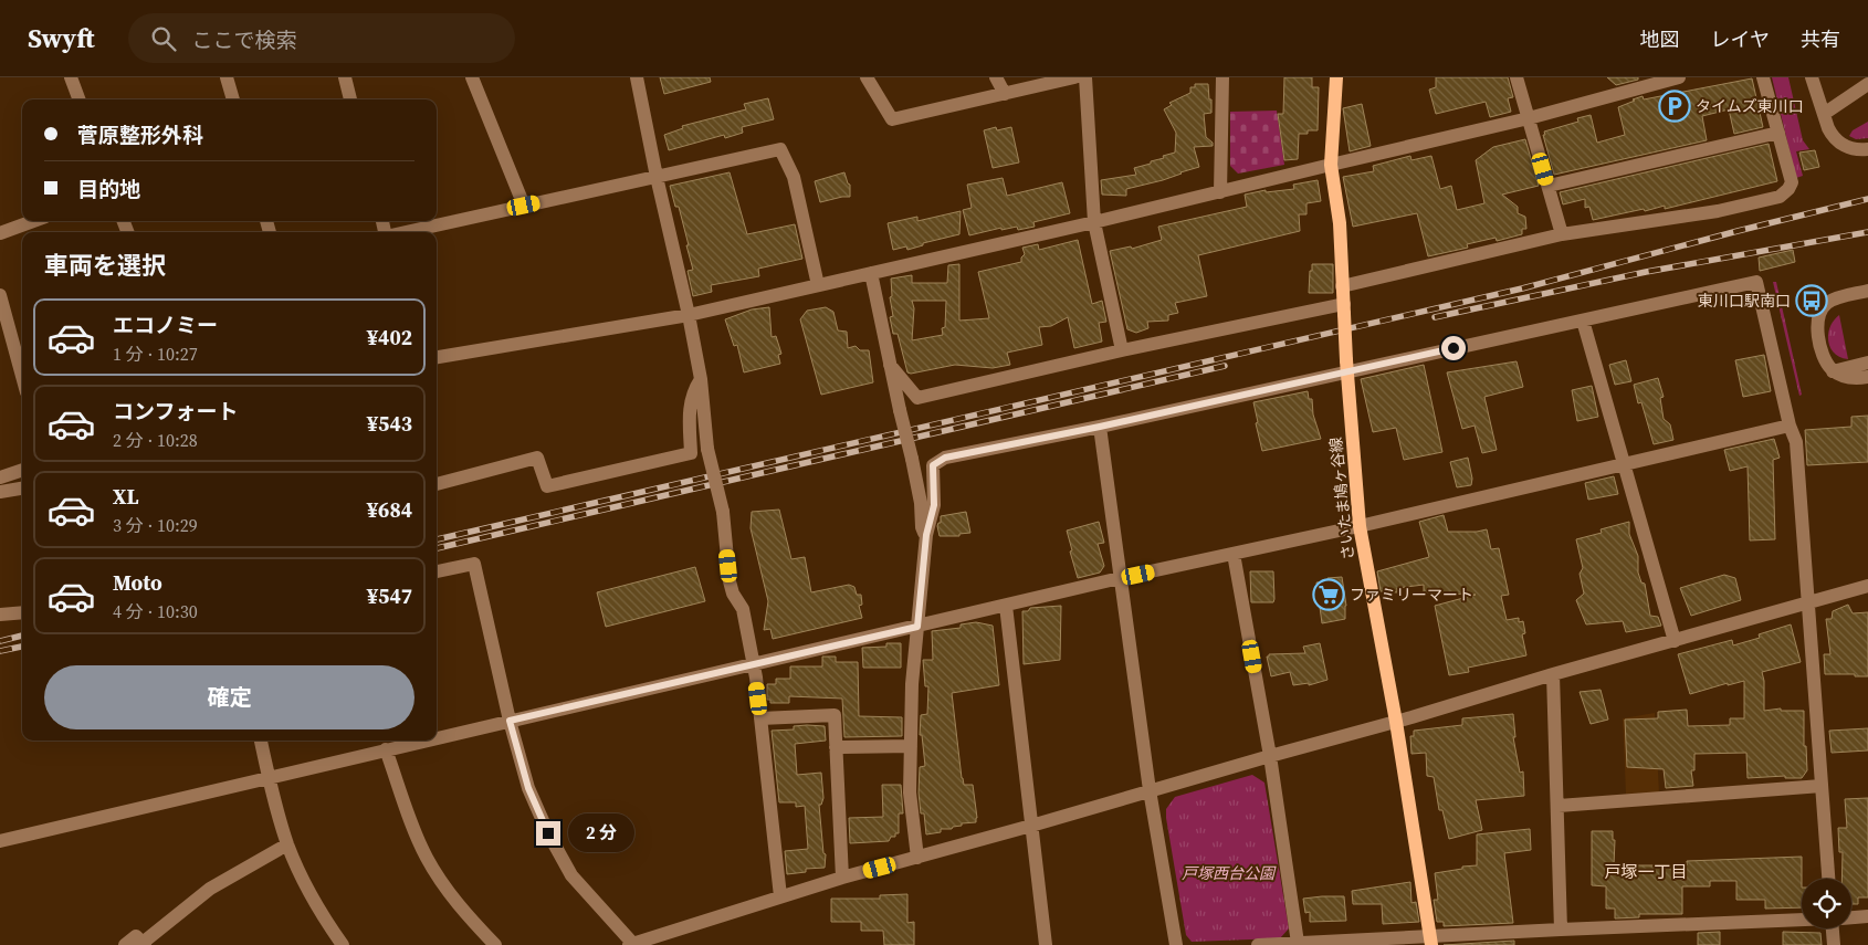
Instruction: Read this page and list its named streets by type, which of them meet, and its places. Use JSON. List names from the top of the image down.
{
  "streets": {
    "main road": ["さいたま鳩ヶ谷線"]
  },
  "districts": ["戸塚一丁目"],
  "parks": ["戸塚西台公園"],
  "places": {
    "parking": ["タイムズ東川口"],
    "bus stop": ["東川口駅南口"],
    "supermarket": ["ファミリーマート"]
  },
  "page": {
    "header": "Swyft",
    "search": "ここで検索",
    "nav": ["地図", "レイヤ", "共有"],
    "banner": ["菅原整形外科", "目的地"],
    "heading": "車両を選択",
    "list": [
      {
        "name": "エコノミー",
        "note": "1 分 · 10:27",
        "value": "¥402"
      },
      {
        "name": "コンフォート",
        "note": "2 分 · 10:28",
        "value": "¥543"
      },
      {
        "name": "XL",
        "note": "3 分 · 10:29",
        "value": "¥684"
      },
      {
        "name": "Moto",
        "note": "4 分 · 10:30",
        "value": "¥547"
      }
    ],
    "buttons": "確定",
    "bubble": "2 分"
  }
}
